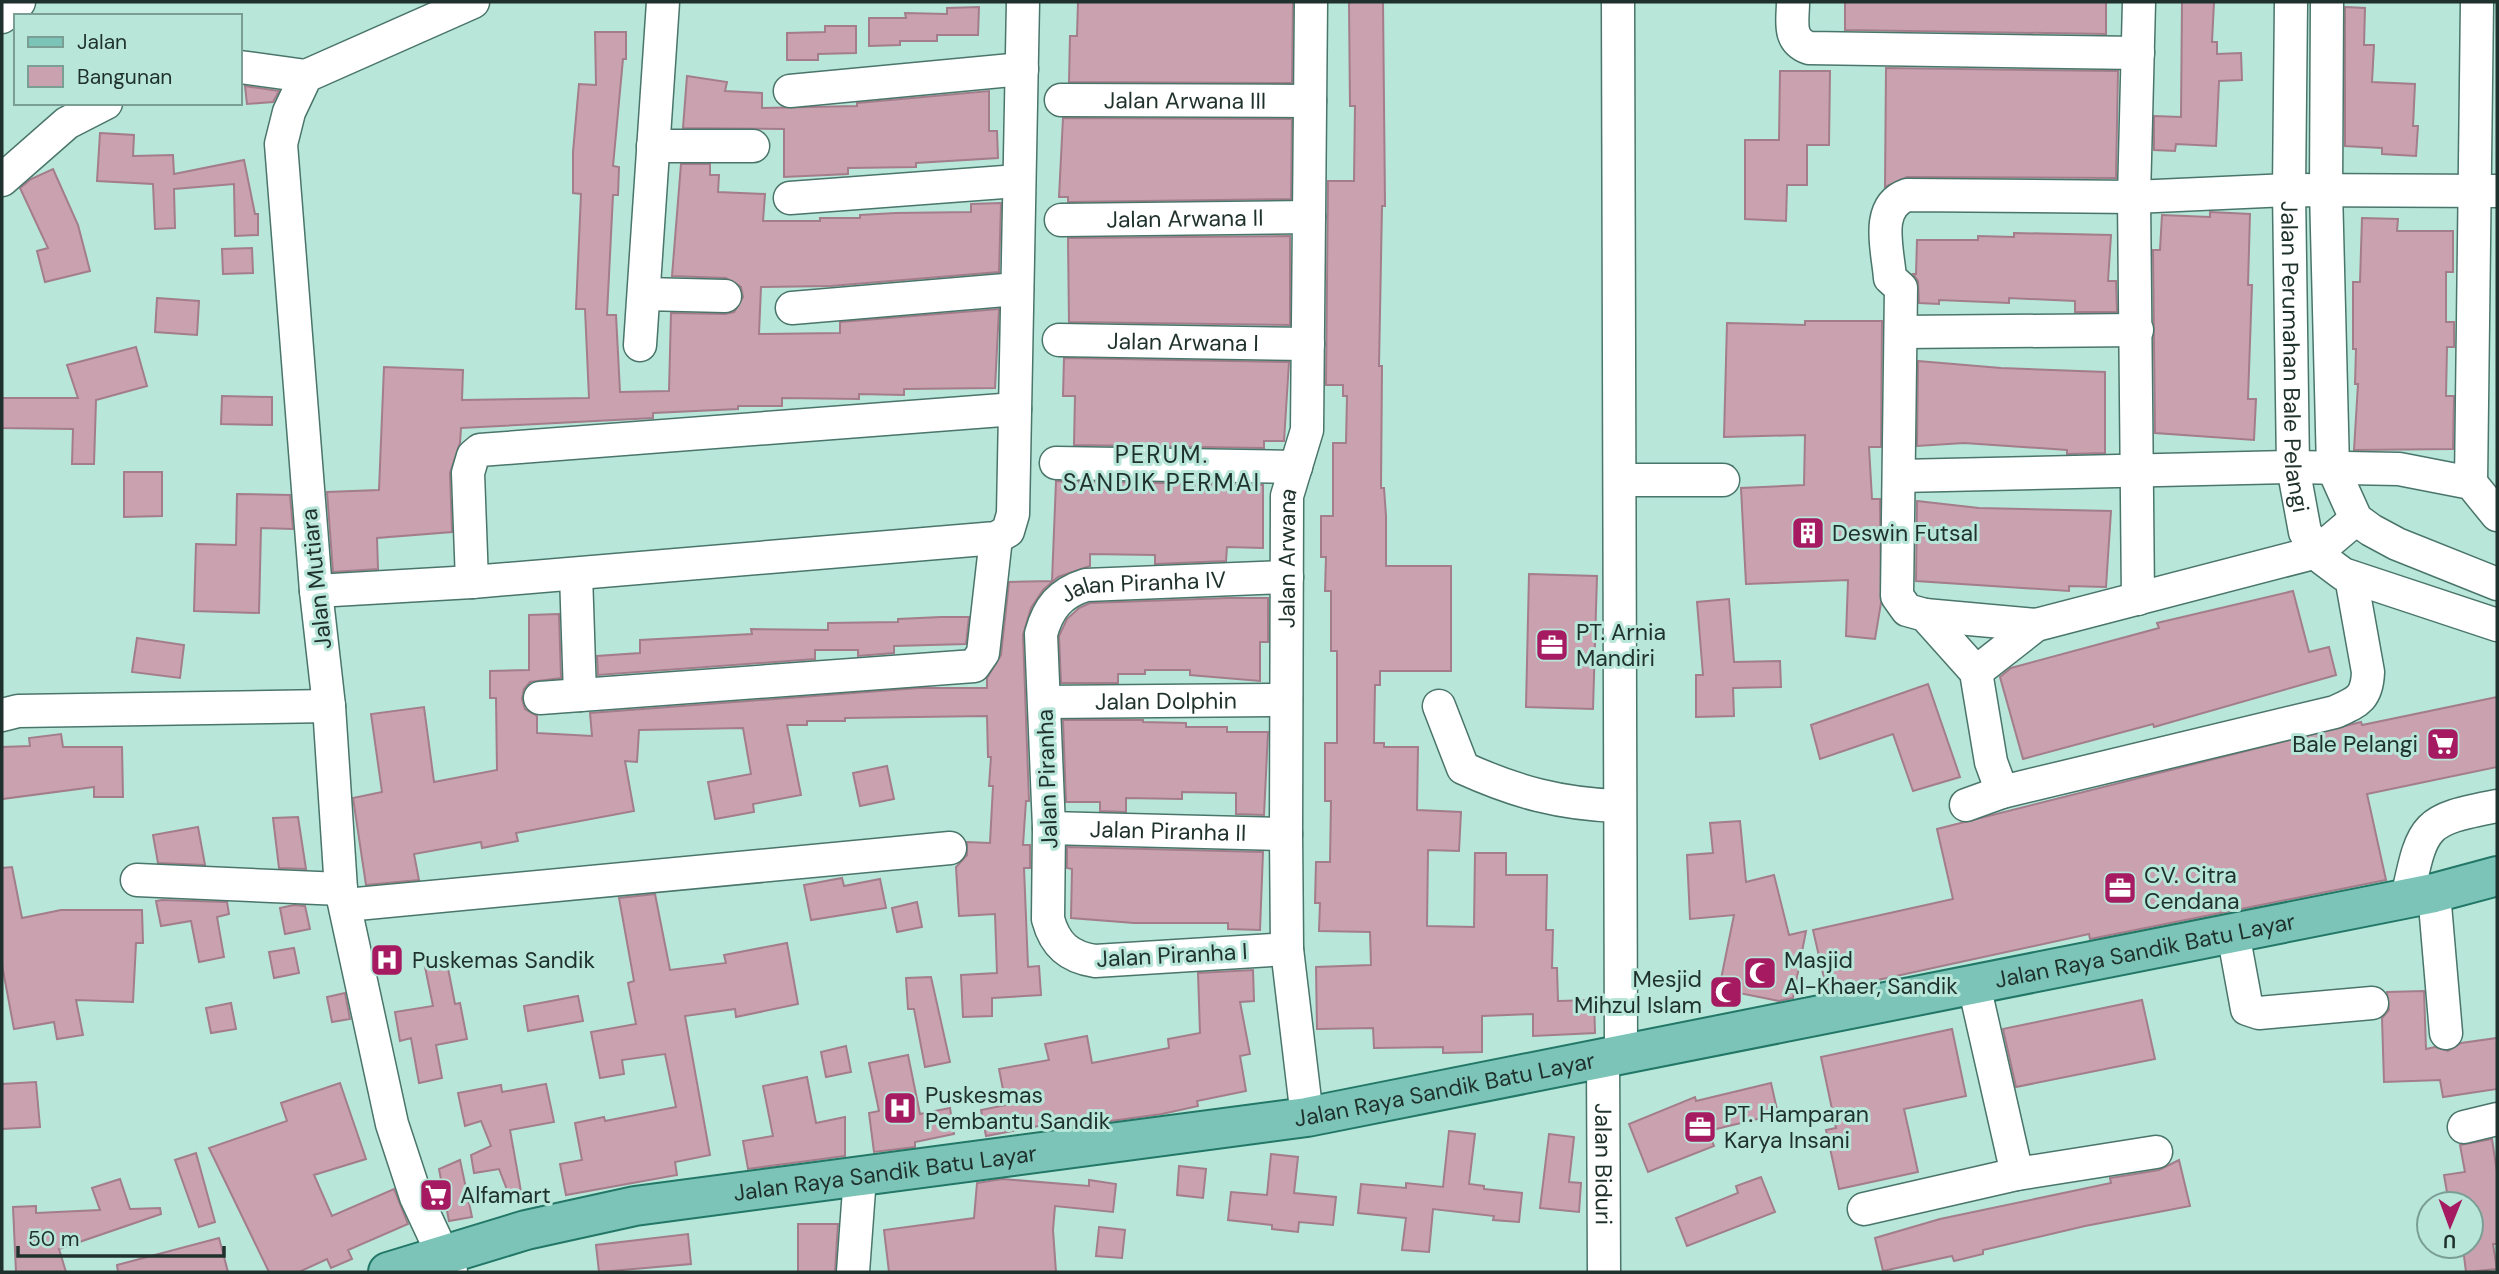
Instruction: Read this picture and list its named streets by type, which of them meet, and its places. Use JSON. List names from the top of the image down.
{
  "streets": {
    "main road": ["Jalan Raya Sandik Batu Layar"],
    "street": [
      "Jalan Arwana III",
      "Jalan Arwana II",
      "Jalan Arwana I",
      "Jalan Perumahan Bale Pelangi",
      "Jalan Arwana",
      "Jalan Mutiara",
      "Jalan Piranha IV",
      "Jalan Dolphin",
      "Jalan Piranha",
      "Jalan Piranha II",
      "Jalan Piranha I",
      "Jalan Biduri"
    ]
  },
  "crossings": [
    ["Jalan Arwana III", "Jalan Arwana"],
    ["Jalan Arwana II", "Jalan Arwana"],
    ["Jalan Arwana I", "Jalan Arwana"],
    ["Jalan Arwana", "Jalan Piranha IV"],
    ["Jalan Arwana", "Jalan Dolphin"],
    ["Jalan Arwana", "Jalan Piranha II"],
    ["Jalan Arwana", "Jalan Raya Sandik Batu Layar"],
    ["Jalan Arwana", "Jalan Piranha I"],
    ["Jalan Mutiara", "Jalan Raya Sandik Batu Layar"],
    ["Jalan Piranha IV", "Jalan Piranha"],
    ["Jalan Dolphin", "Jalan Piranha"],
    ["Jalan Piranha", "Jalan Piranha II"],
    ["Jalan Piranha", "Jalan Piranha I"],
    ["Jalan Raya Sandik Batu Layar", "Jalan Biduri"]
  ],
  "districts": ["PERUM. SANDIK PERMAI"],
  "places": {
    "building": ["Deswin Futsal"],
    "office": ["PT. Arnia Mandiri", "CV. Citra Cendana", "PT. Hamparan Karya Insani"],
    "supermarket": ["Bale Pelangi", "Alfamart"],
    "hospital": ["Puskemas Sandik", "Puskesmas Pembantu Sandik"],
    "mosque": ["Masjid Al-Khaer, Sandik", "Mesjid Mihzul Islam"]
  },
  "legend": ["Jalan", "Bangunan"],
  "scale_bar": "50 m",
  "north": "bottom"
}
